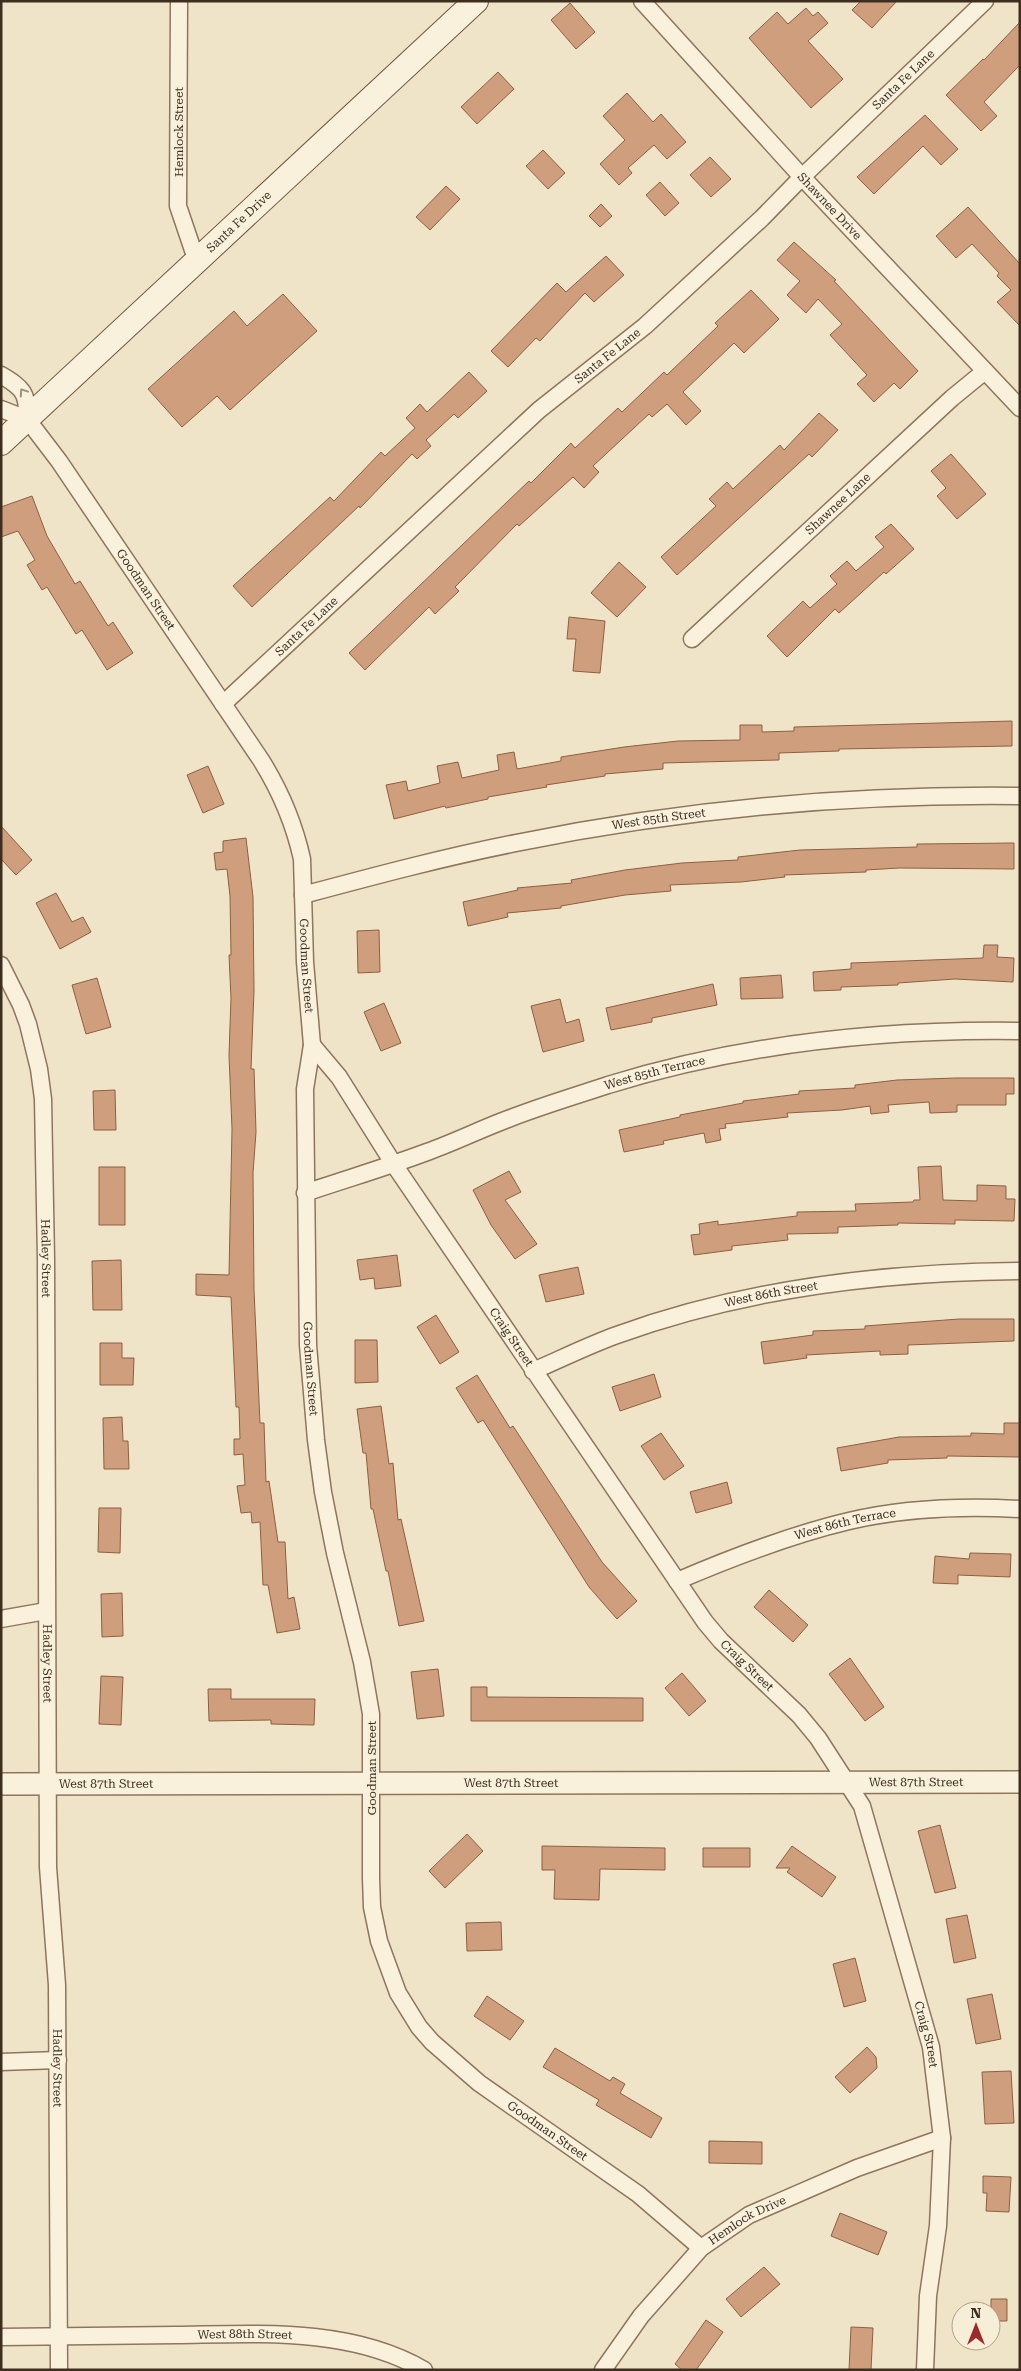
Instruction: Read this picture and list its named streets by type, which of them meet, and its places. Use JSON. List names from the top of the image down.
{
  "streets": {
    "main road": ["Santa Fe Drive"],
    "street": [
      "Santa Fe Lane",
      "Hemlock Street",
      "Shawnee Drive",
      "Shawnee Lane",
      "Goodman Street",
      "West 85th Street",
      "West 85th Terrace",
      "Hadley Street",
      "West 86th Street",
      "Craig Street",
      "West 86th Terrace",
      "West 87th Street",
      "Hemlock Drive",
      "West 88th Street"
    ]
  },
  "crossings": [
    ["Santa Fe Lane", "Shawnee Drive"],
    ["Santa Fe Lane", "Goodman Street"],
    ["Hemlock Street", "Santa Fe Drive"],
    ["Shawnee Drive", "Shawnee Lane"],
    ["Santa Fe Drive", "Goodman Street"],
    ["Goodman Street", "West 85th Street"],
    ["Goodman Street", "West 85th Terrace"],
    ["Goodman Street", "Craig Street"],
    ["Goodman Street", "West 87th Street"],
    ["Goodman Street", "Hemlock Drive"],
    ["West 85th Terrace", "Craig Street"],
    ["Hadley Street", "West 87th Street"],
    ["Hadley Street", "West 88th Street"],
    ["West 86th Street", "Craig Street"],
    ["Craig Street", "West 86th Terrace"],
    ["Craig Street", "West 87th Street"],
    ["Craig Street", "Hemlock Drive"]
  ],
  "north": "top"
}
